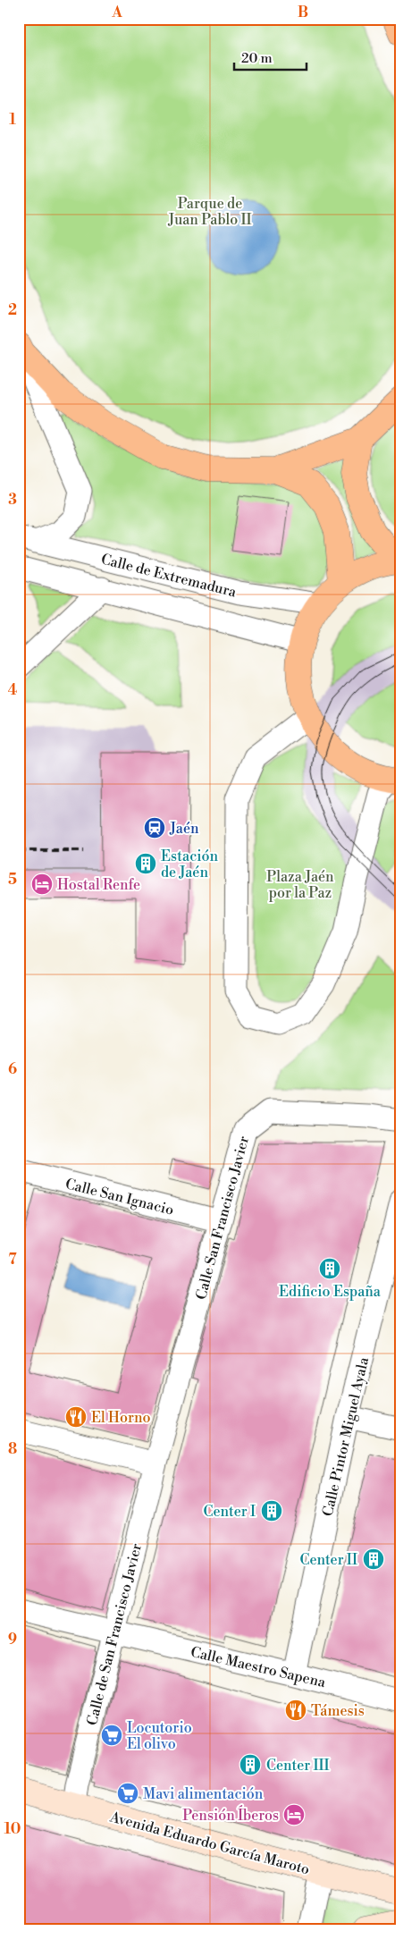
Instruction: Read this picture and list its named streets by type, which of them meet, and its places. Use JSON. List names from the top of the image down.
{
  "streets": {
    "street": [
      "Calle de Extremadura",
      "Calle San Ignacio",
      "Calle San Francisco Javier",
      "Calle Pintor Miguel Ayala",
      "Calle de San Francisco Javier",
      "Calle Maestro Sapena",
      "Avenida Eduardo García Maroto"
    ]
  },
  "crossings": [
    ["Calle San Ignacio", "Calle San Francisco Javier"],
    ["Calle San Francisco Javier", "Calle de San Francisco Javier"],
    ["Calle Pintor Miguel Ayala", "Calle Maestro Sapena"],
    ["Calle de San Francisco Javier", "Calle Maestro Sapena"],
    ["Calle de San Francisco Javier", "Avenida Eduardo García Maroto"]
  ],
  "parks": ["Parque de Juan Pablo II", "Plaza Jaén por la Paz"],
  "places": {
    "station": ["Jaén"],
    "building": [
      "Estación de Jaén",
      "Edificio España",
      "Center I",
      "Center II",
      "Center III"
    ],
    "hotel": ["Hostal Renfe", "Pensión Íberos"],
    "restaurant": ["El Horno", "Támesis"],
    "supermarket": ["Locutorio El olivo", "Mavi alimentación"]
  },
  "scale_bar": "20 m",
  "grid": {
    "columns": ["A", "B"],
    "rows": [
      "1",
      "2",
      "3",
      "4",
      "5",
      "6",
      "7",
      "8",
      "9",
      "10"
    ]
  }
}
